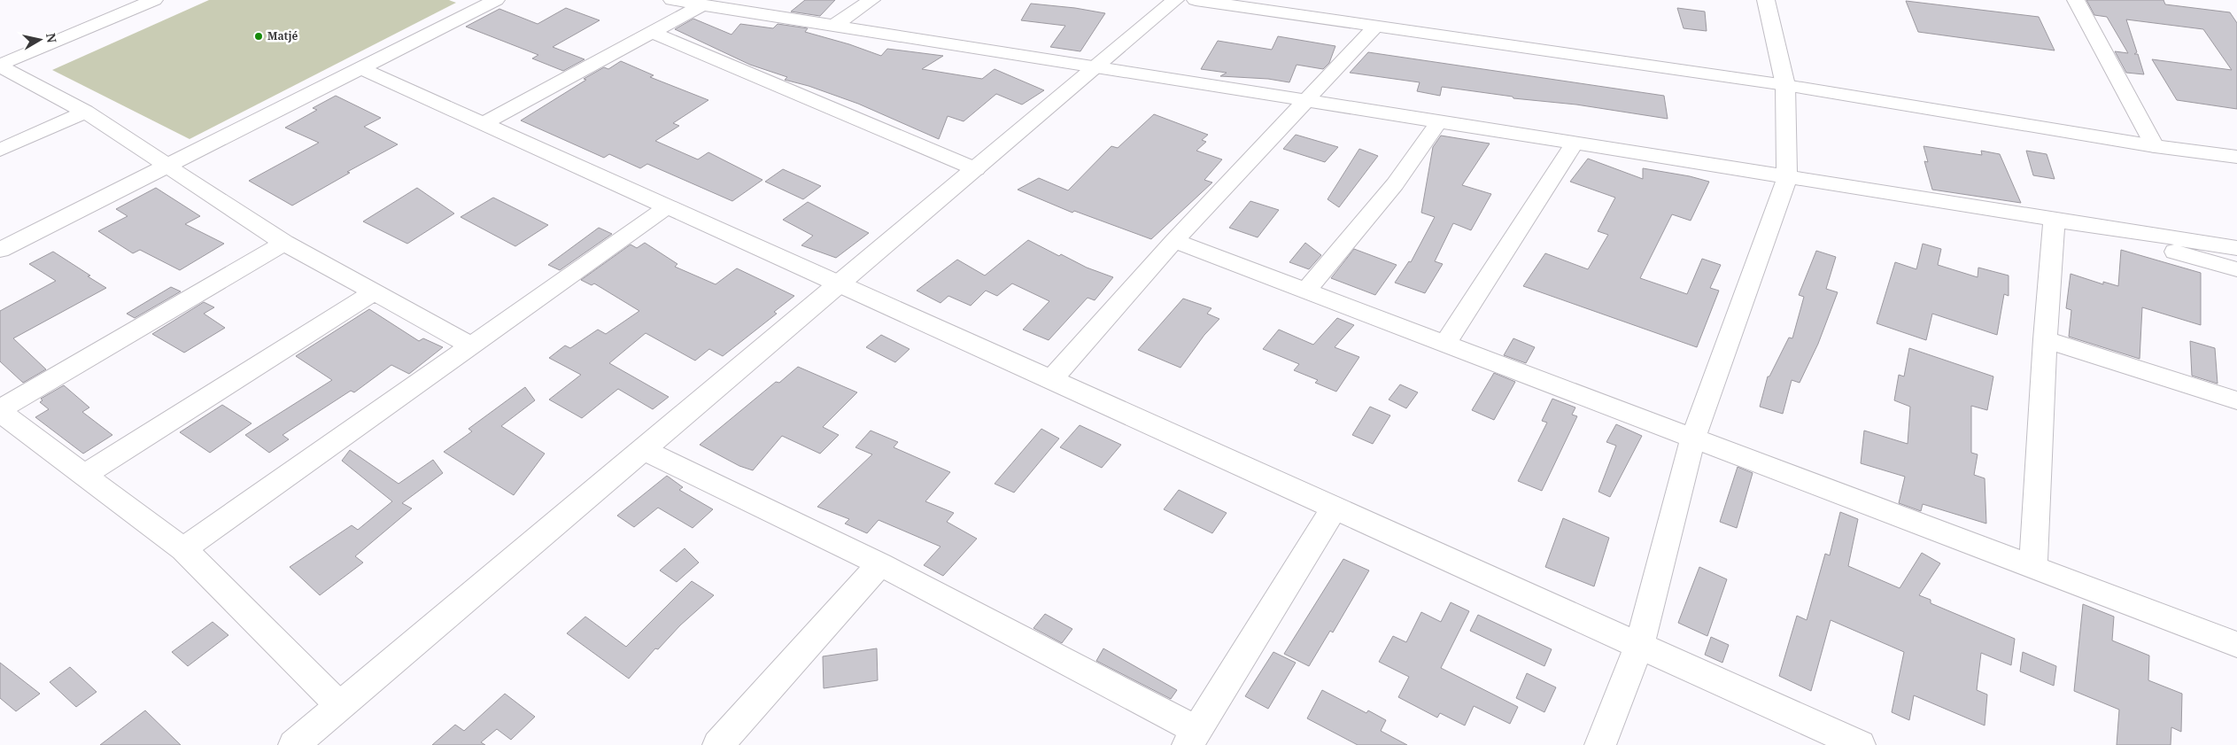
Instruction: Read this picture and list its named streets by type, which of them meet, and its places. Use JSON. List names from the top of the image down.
{
  "places": ["Matjé"],
  "north": "right"
}
